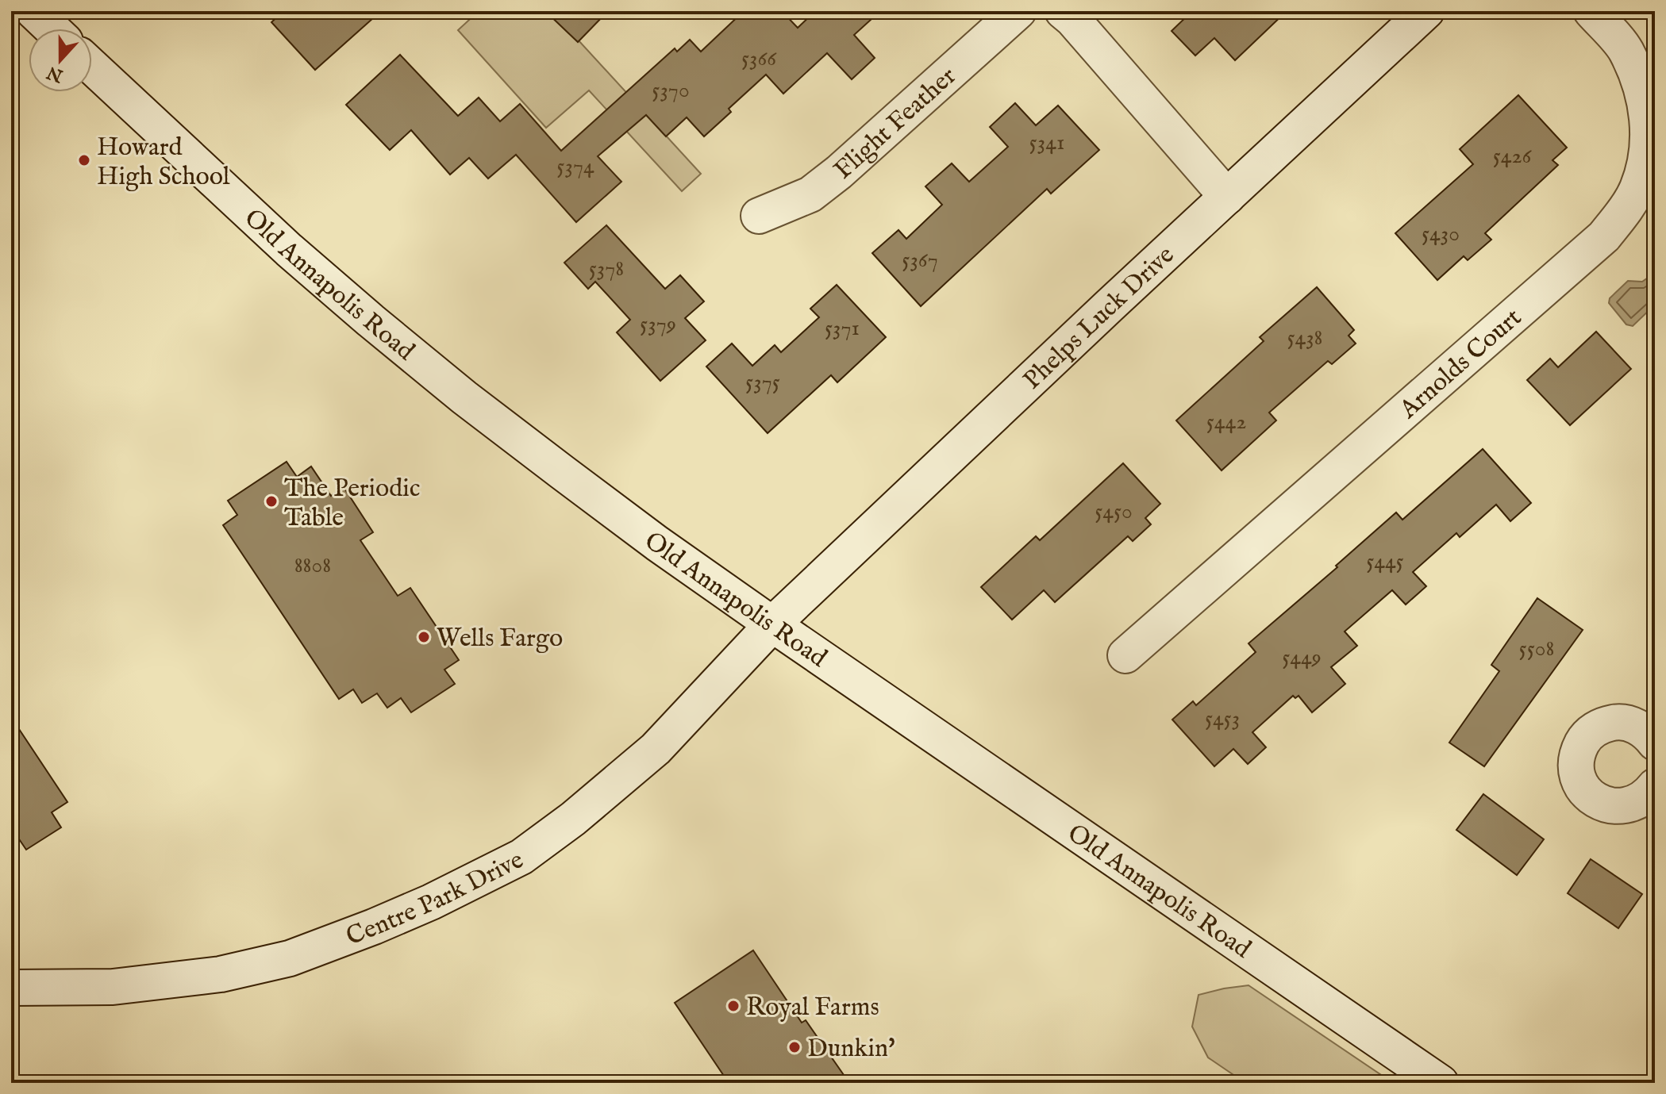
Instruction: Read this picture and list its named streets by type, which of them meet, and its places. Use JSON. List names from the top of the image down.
{
  "streets": {
    "street": [
      "Flight Feather",
      "Old Annapolis Road",
      "Phelps Luck Drive",
      "Arnolds Court",
      "Centre Park Drive"
    ]
  },
  "crossings": [
    ["Old Annapolis Road", "Phelps Luck Drive"],
    ["Old Annapolis Road", "Centre Park Drive"],
    ["Phelps Luck Drive", "Centre Park Drive"]
  ],
  "places": [
    "Howard High School",
    "The Periodic Table",
    "Wells Fargo",
    "Royal Farms",
    "Dunkin'"
  ],
  "house_numbers": [
    "5366",
    "5370",
    "5341",
    "5426",
    "5374",
    "5430",
    "5367",
    "5378",
    "5379",
    "5371",
    "5438",
    "5375",
    "5442",
    "5450",
    "5445",
    "8808",
    "5508",
    "5449",
    "5453"
  ],
  "north": "bottom"
}
